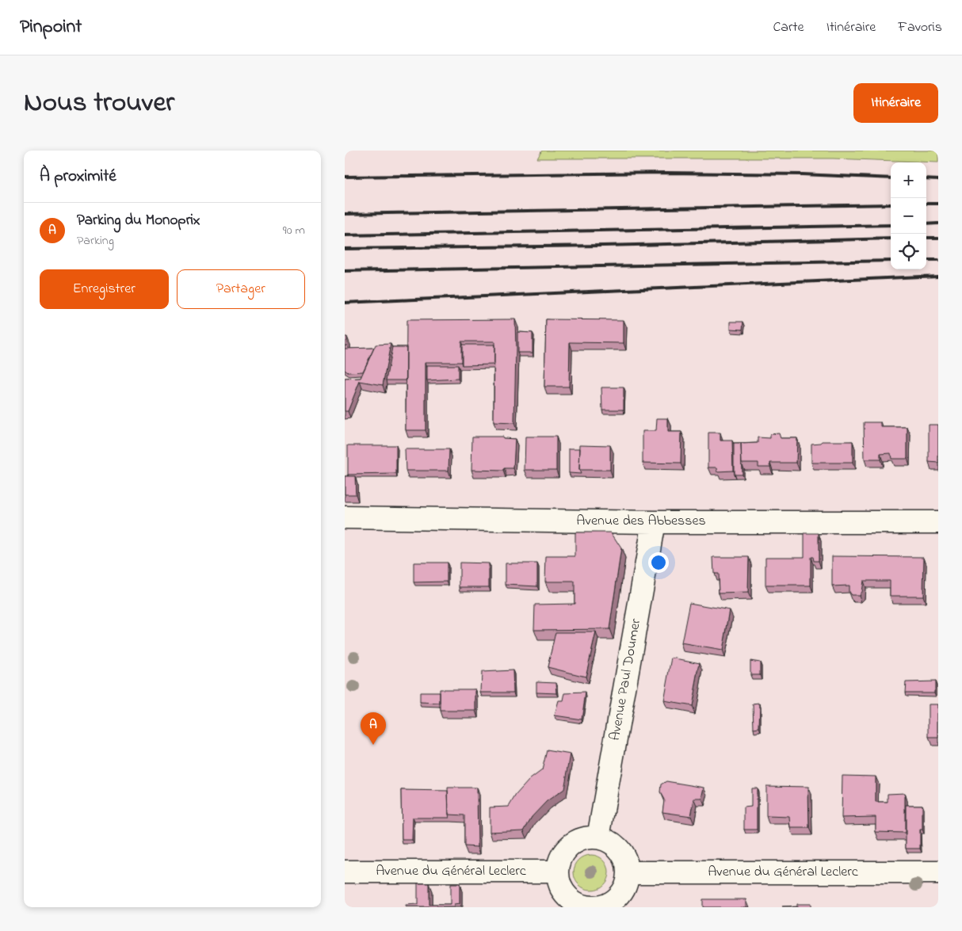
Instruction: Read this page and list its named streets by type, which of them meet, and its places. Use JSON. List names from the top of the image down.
{
  "streets": {
    "street": ["Avenue des Abbesses", "Avenue Paul Doumer", "Avenue du Général Leclerc"]
  },
  "crossings": [
    ["Avenue des Abbesses", "Avenue Paul Doumer"],
    ["Avenue Paul Doumer", "Avenue du Général Leclerc"]
  ],
  "page": {
    "header": "Pinpoint",
    "nav": ["Carte", "Itinéraire", "Favoris"],
    "title": "Nous trouver",
    "buttons": [
      "Itinéraire",
      ["Enregistrer", "Partager"]
    ],
    "heading": "À proximité",
    "map_buttons": ["+", "−"],
    "list": [
      {
        "mark": "A",
        "name": "Parking du Monoprix",
        "note": "Parking",
        "value": "90 m"
      }
    ],
    "pins": "A"
  }
}
